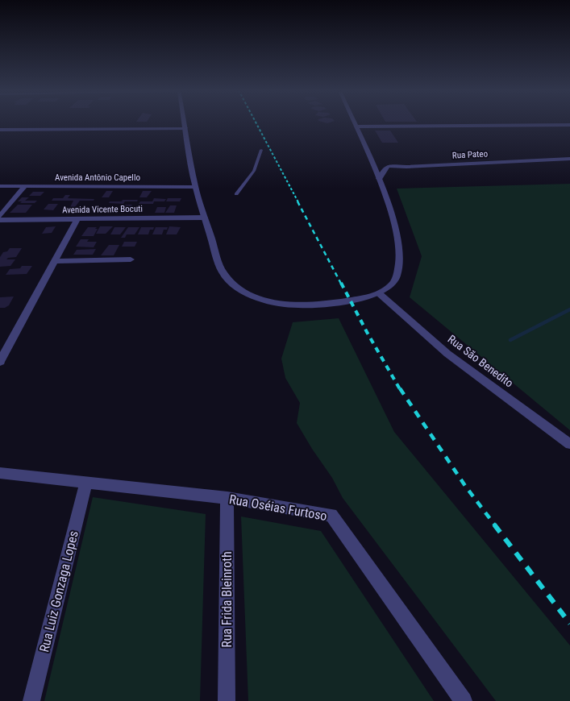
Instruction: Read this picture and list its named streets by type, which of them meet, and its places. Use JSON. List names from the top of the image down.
{
  "streets": {
    "street": [
      "Rua Pateo",
      "Avenida Antônio Capello",
      "Avenida Vicente Bocuti",
      "Rua São Benedito",
      "Rua Oséias Furtoso",
      "Rua Luiz Gonzaga Lopes",
      "Rua Frida Bleinroth"
    ]
  },
  "crossings": [
    ["Rua Oséias Furtoso", "Rua Luiz Gonzaga Lopes"],
    ["Rua Oséias Furtoso", "Rua Frida Bleinroth"]
  ]
}
